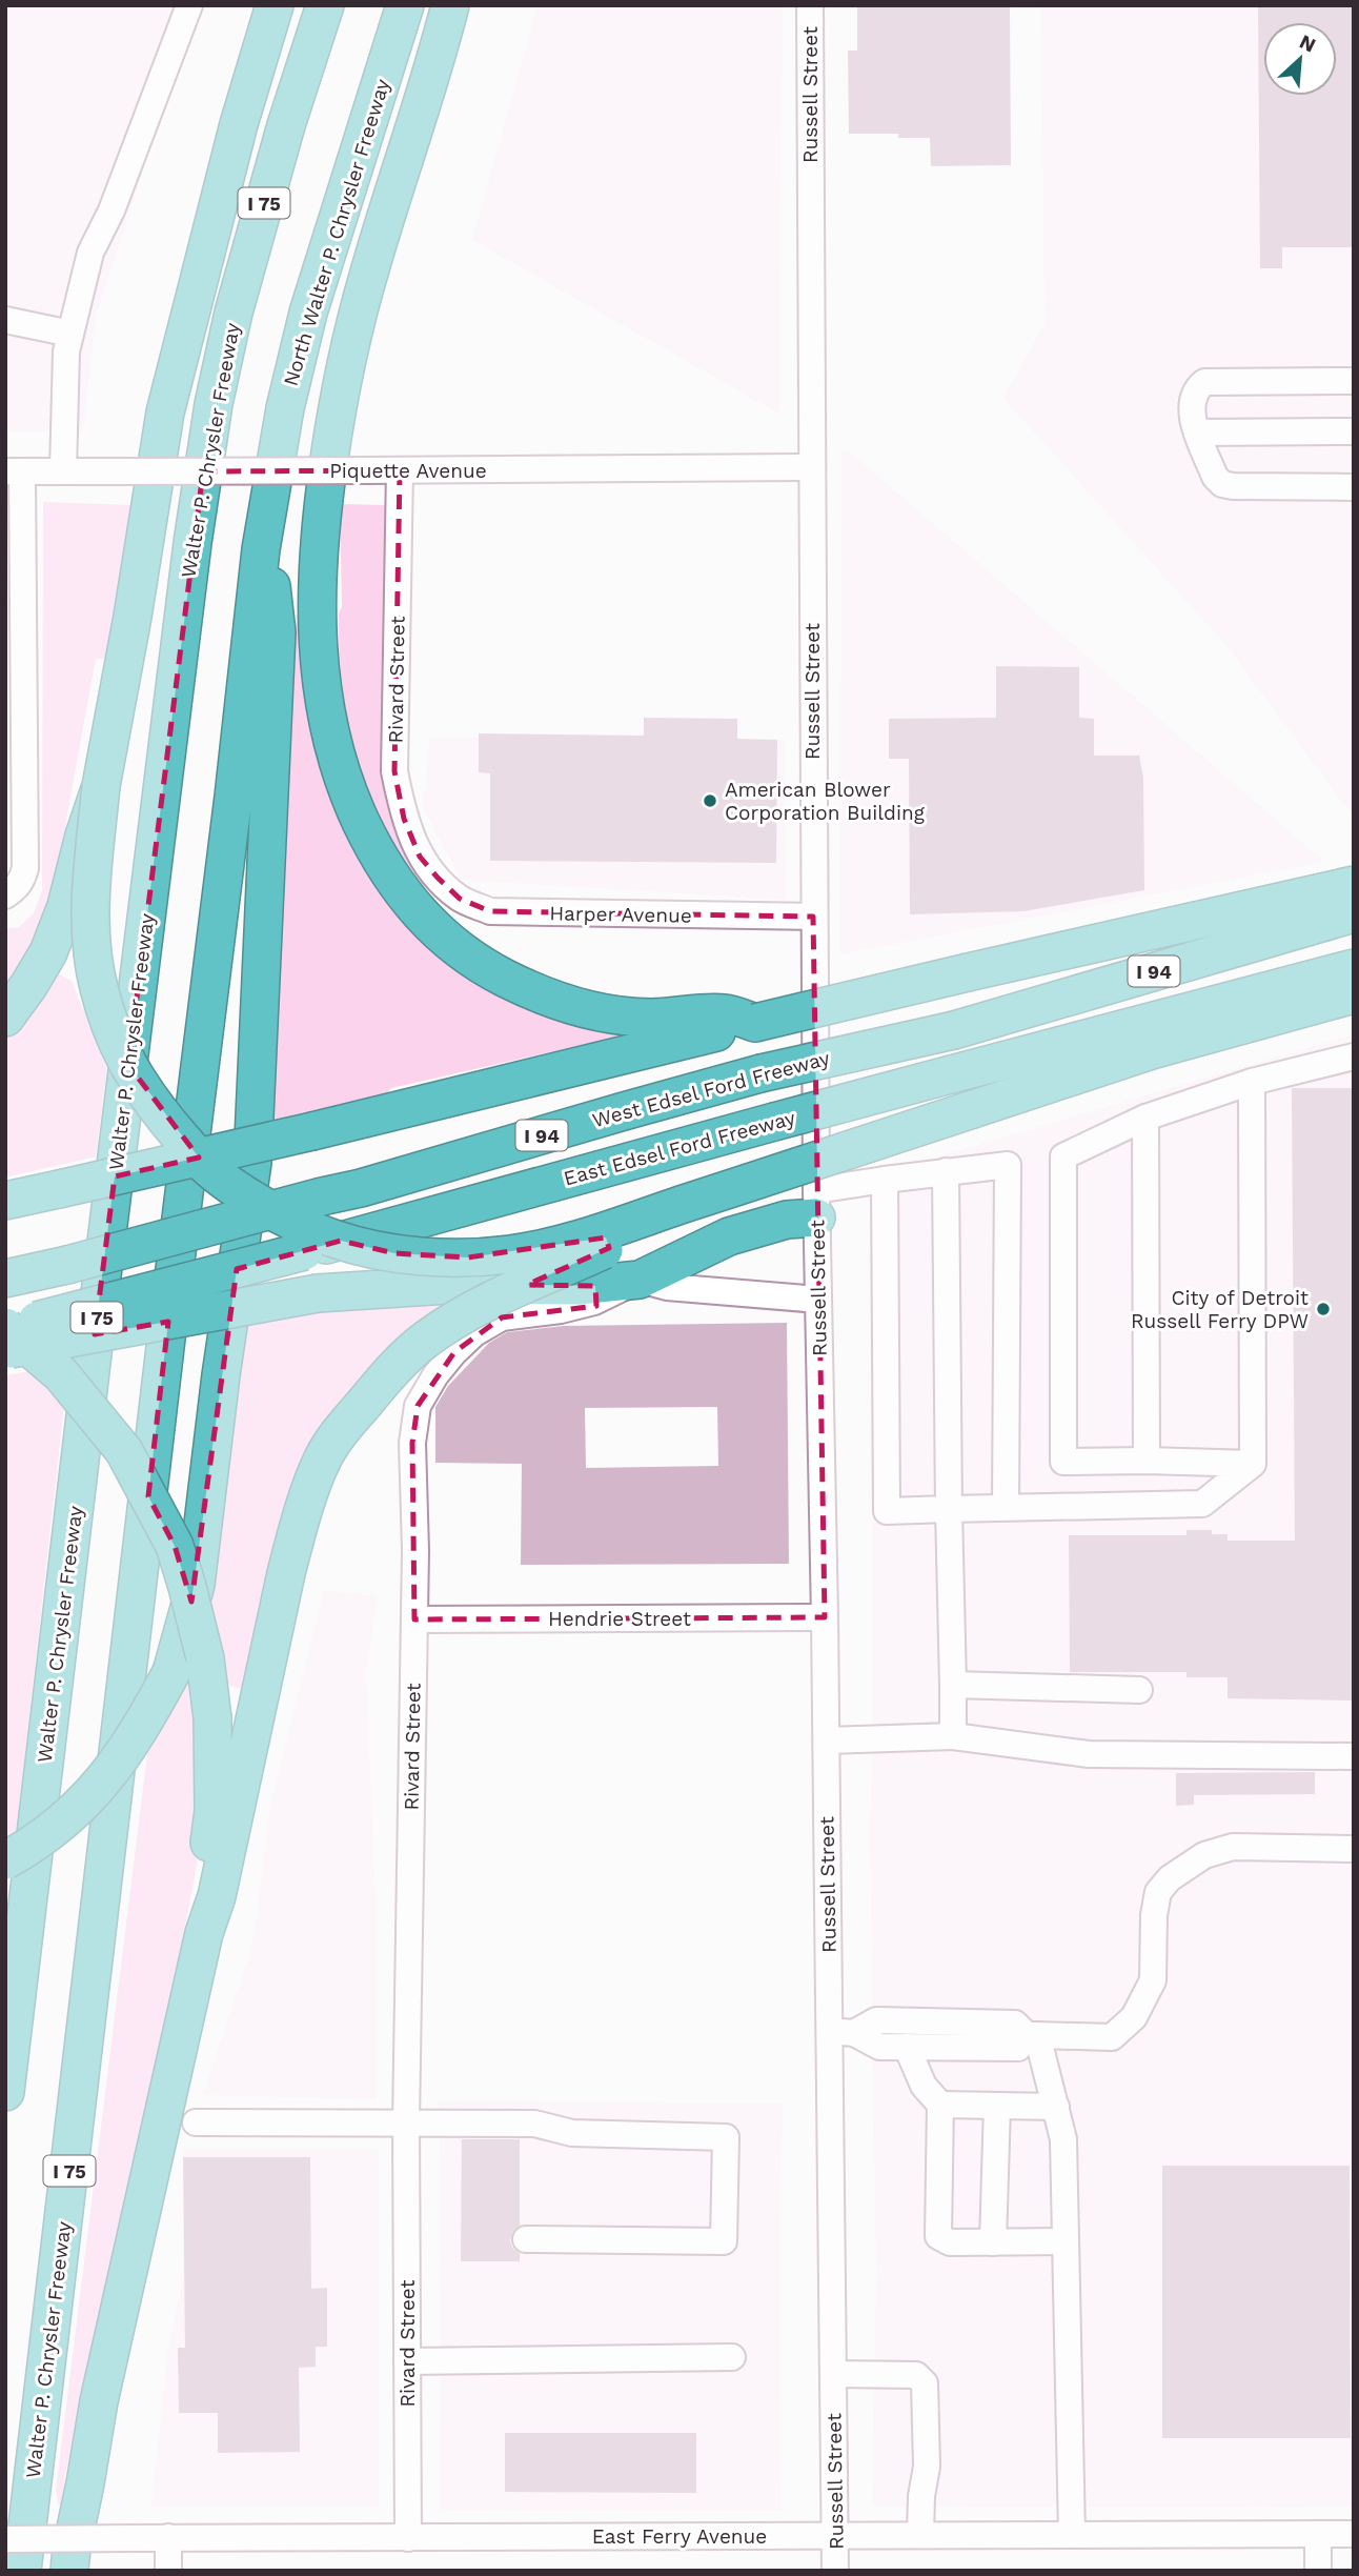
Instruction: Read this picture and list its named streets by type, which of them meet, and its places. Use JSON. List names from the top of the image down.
{
  "streets": {
    "highway": [
      "I 75",
      "North Walter P. Chrysler Freeway",
      "Walter P. Chrysler Freeway",
      "I 94",
      "West Edsel Ford Freeway",
      "East Edsel Ford Freeway"
    ],
    "street": [
      "Russell Street",
      "Piquette Avenue",
      "Rivard Street",
      "Harper Avenue",
      "Hendrie Street",
      "East Ferry Avenue"
    ]
  },
  "crossings": [
    ["Russell Street", "Piquette Avenue"],
    ["Russell Street", "Harper Avenue"],
    ["Russell Street", "Hendrie Street"],
    ["Russell Street", "East Ferry Avenue"],
    ["North Walter P. Chrysler Freeway", "Walter P. Chrysler Freeway"],
    ["Piquette Avenue", "Rivard Street"],
    ["Rivard Street", "Harper Avenue"],
    ["Rivard Street", "Hendrie Street"],
    ["Rivard Street", "East Ferry Avenue"]
  ],
  "places": ["American Blower Corporation Building", "City of Detroit Russell Ferry DPW"],
  "north": "top right"
}
